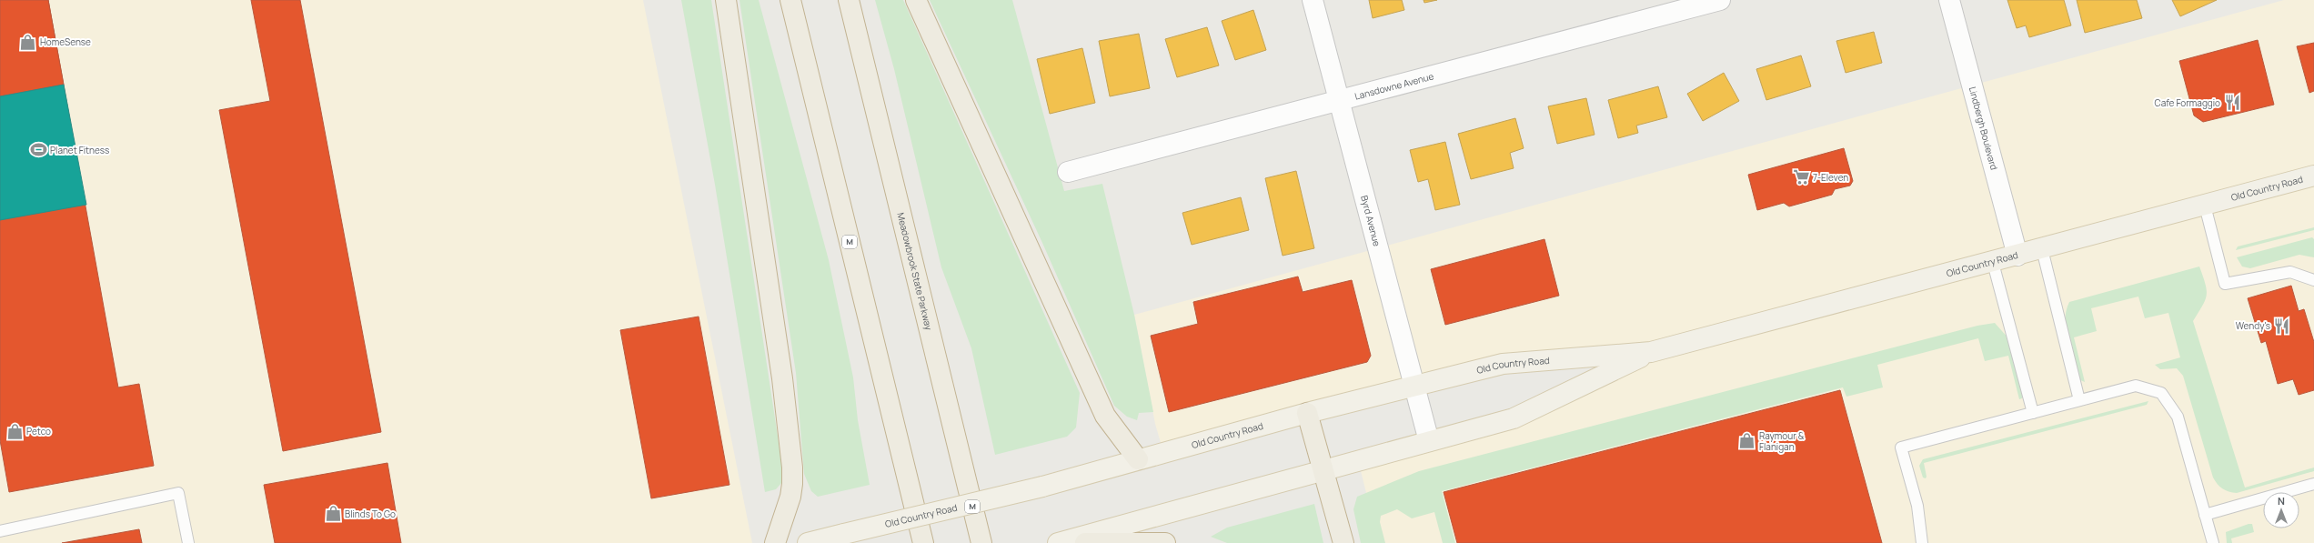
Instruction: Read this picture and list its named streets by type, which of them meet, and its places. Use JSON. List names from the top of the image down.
{
  "streets": {
    "highway": ["M", "Meadowbrook State Parkway"],
    "main road": ["Old Country Road"],
    "street": ["Lansdowne Avenue", "Lindbergh Boulevard", "Byrd Avenue"]
  },
  "crossings": [
    ["Lansdowne Avenue", "Byrd Avenue"],
    ["Lindbergh Boulevard", "Old Country Road"],
    ["Old Country Road", "Byrd Avenue"]
  ],
  "places": {
    "shop": [
      "HomeSense",
      "Petco",
      "Raymour & Flanigan",
      "Blinds To Go"
    ],
    "restaurant": ["Cafe Formaggio", "Wendy's"],
    "sports": ["Planet Fitness"],
    "supermarket": ["7-Eleven"]
  },
  "north": "top"
}
